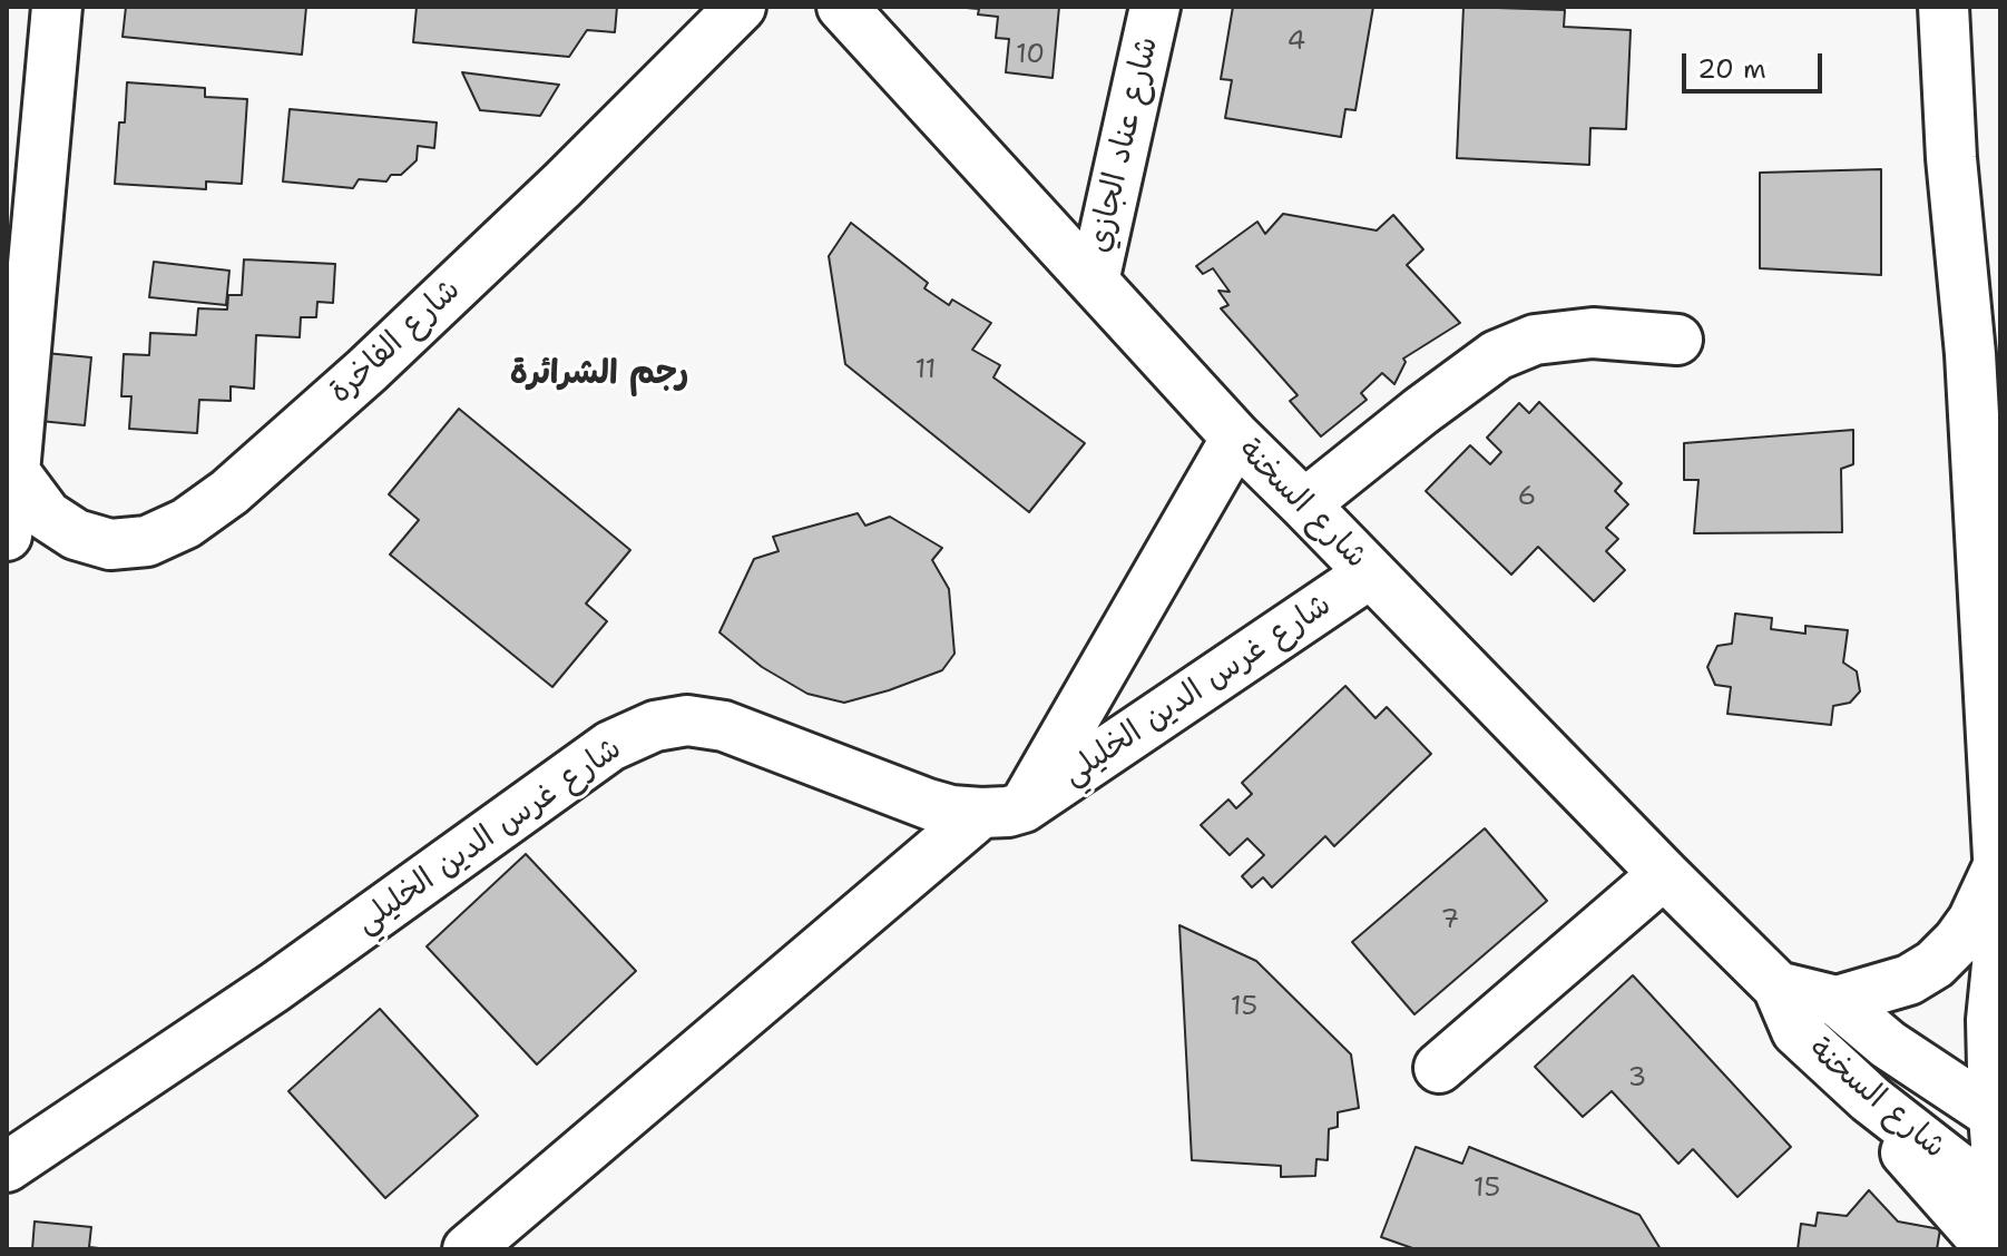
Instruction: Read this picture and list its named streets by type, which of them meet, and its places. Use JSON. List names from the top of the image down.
{
  "streets": {
    "street": [
      "شارع عناد الجازي",
      "شارع الفاخرة",
      "شارع السخنة",
      "شارع غرس الدين الخليلي"
    ]
  },
  "crossings": [
    ["شارع عناد الجازي", "شارع السخنة"],
    ["شارع السخنة", "شارع غرس الدين الخليلي"]
  ],
  "districts": ["رجم الشرائرة"],
  "house_numbers": [
    "4",
    "10",
    "11",
    "6",
    "7",
    "15",
    "3",
    "15"
  ],
  "scale_bar": "20 m"
}
